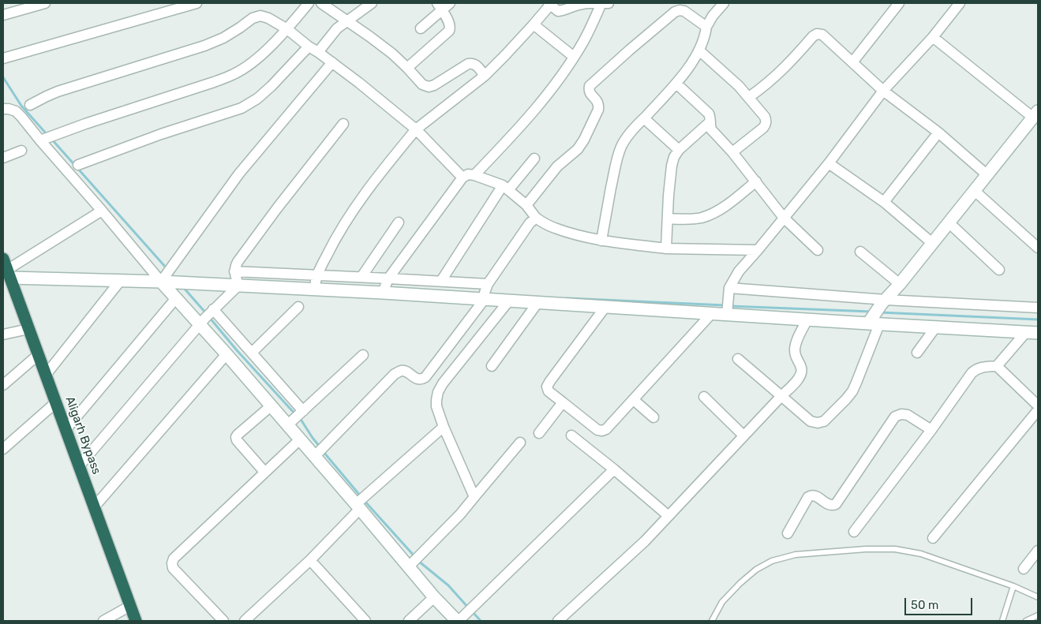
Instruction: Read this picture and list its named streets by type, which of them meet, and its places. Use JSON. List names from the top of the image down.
{
  "streets": {
    "highway": ["Aligarh Bypass"]
  },
  "scale_bar": "50 m"
}
